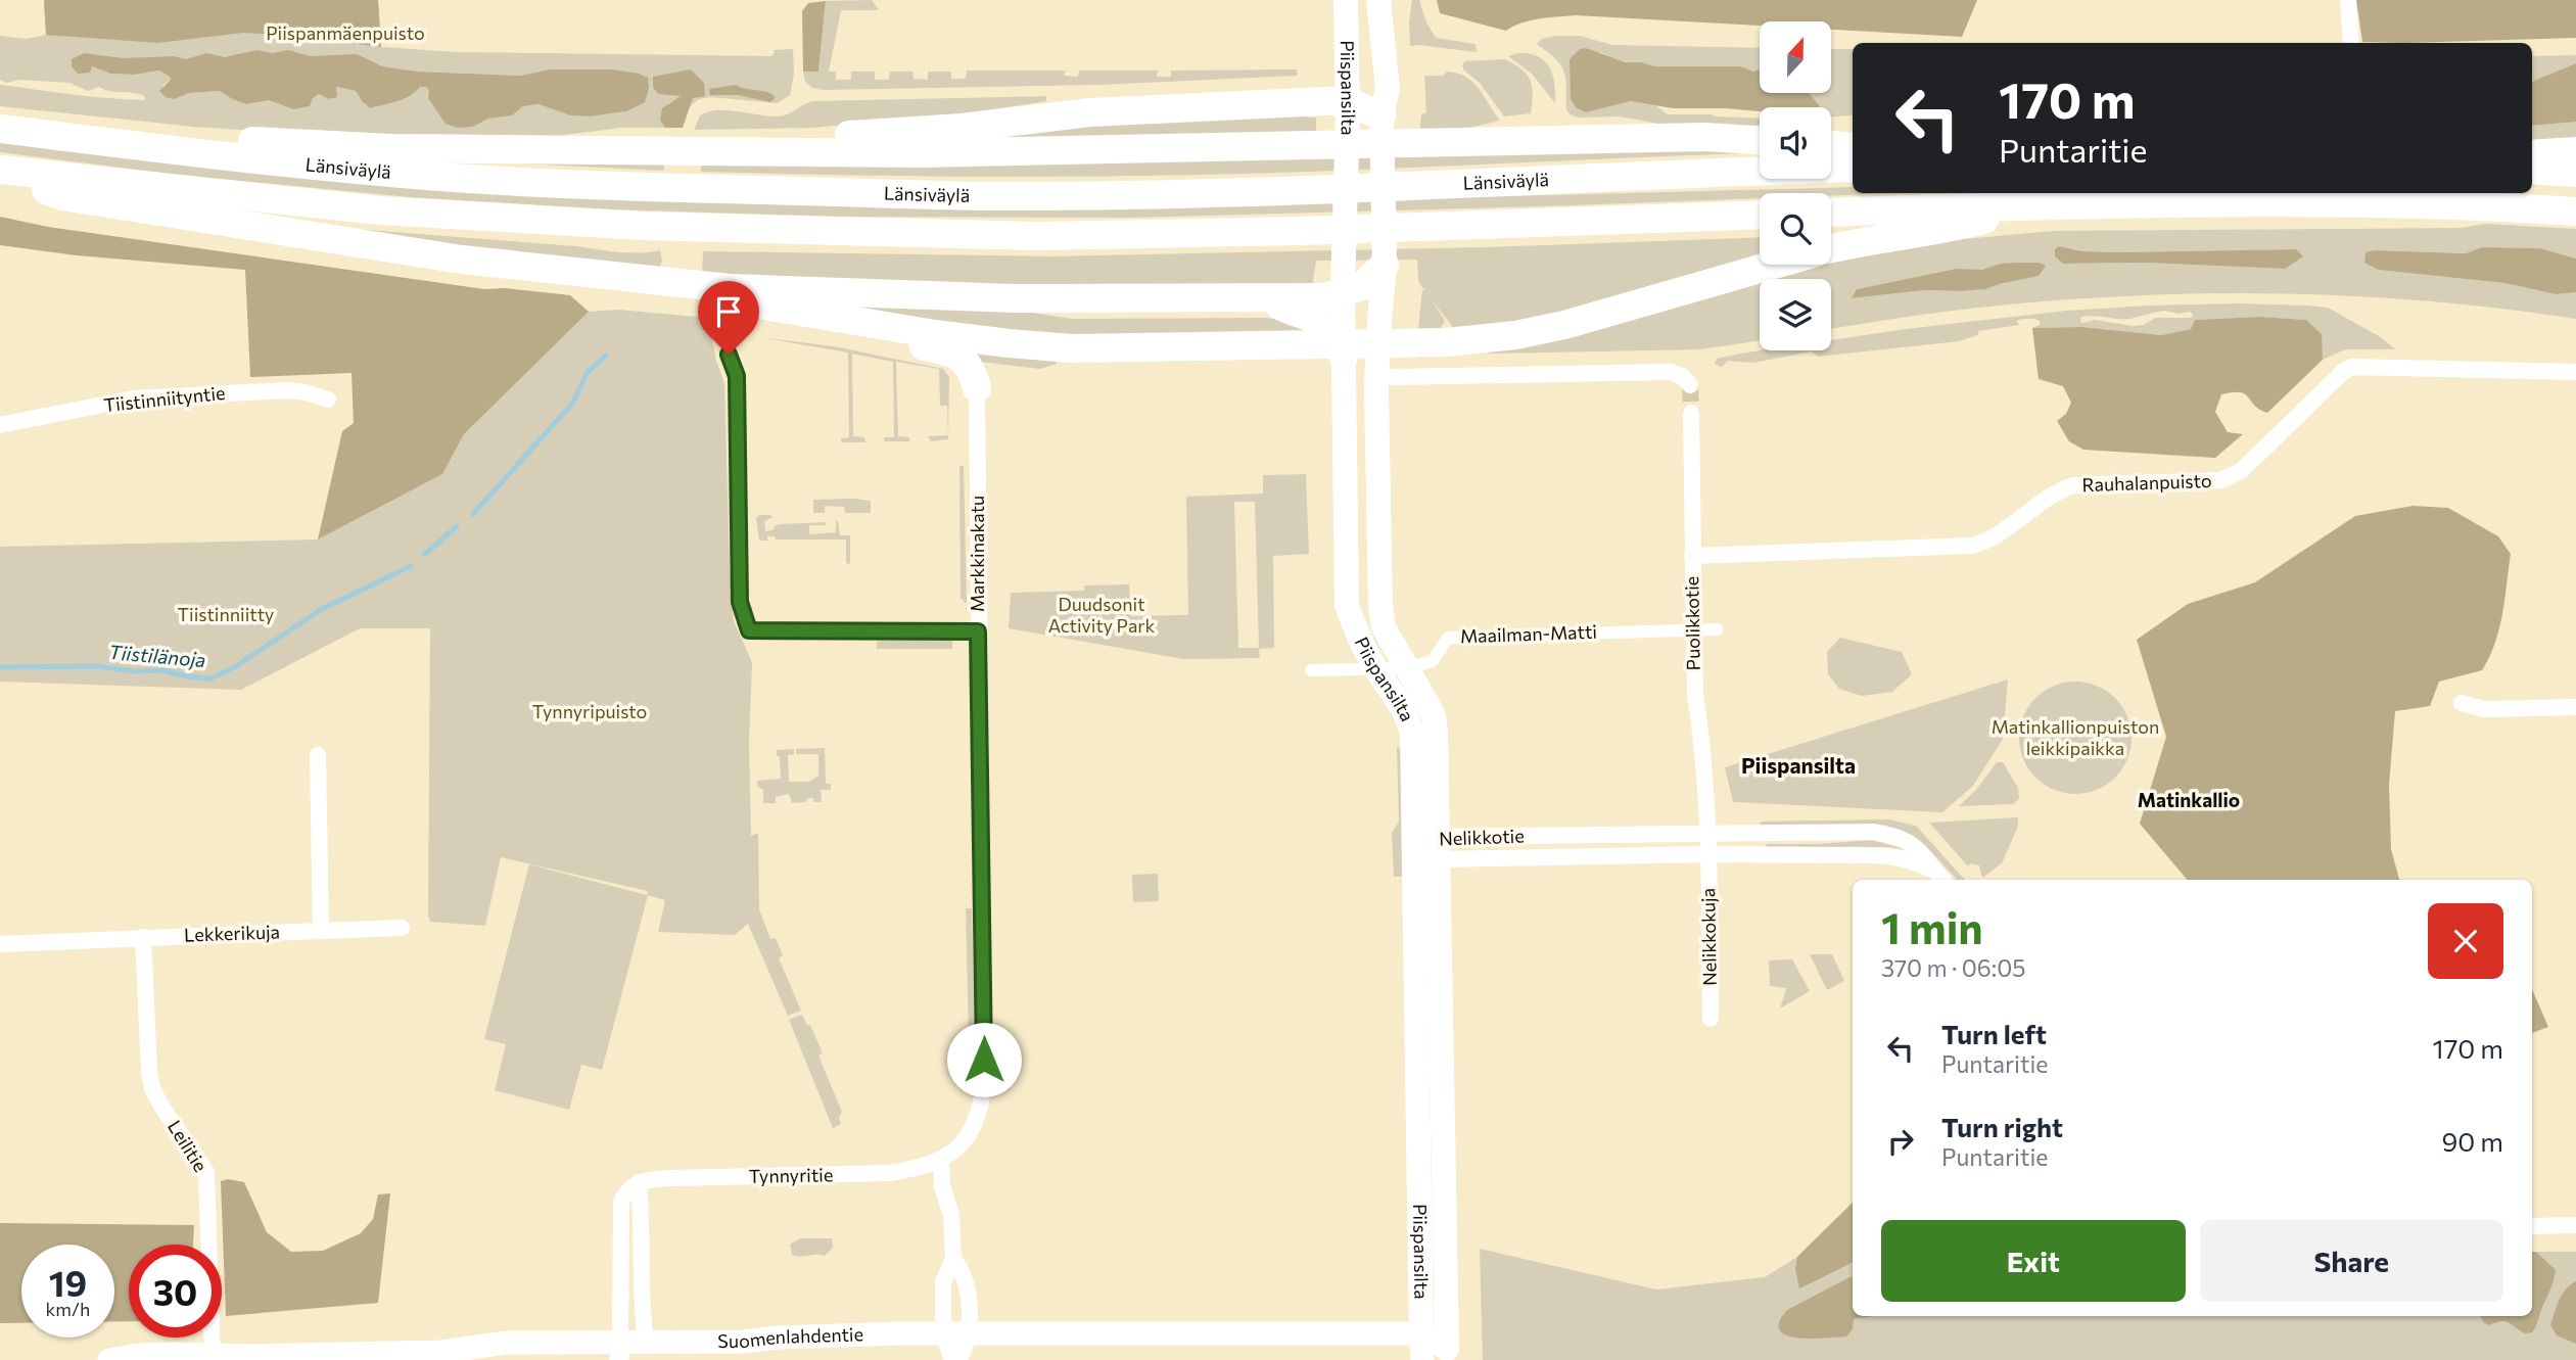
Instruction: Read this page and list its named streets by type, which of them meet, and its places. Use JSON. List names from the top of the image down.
{
  "streets": {
    "highway": ["Länsiväylä"],
    "main road": ["Piispansilta", "Suomenlahdentie"],
    "street": [
      "Tiistinniityntie",
      "Rauhalanpuisto",
      "Markkinakatu",
      "Puolikkotie",
      "Maailman-Matti",
      "Nelikkotie",
      "Lekkerikuja",
      "Nelikkokuja",
      "Leilitie",
      "Tynnyritie"
    ]
  },
  "crossings": [
    ["Piispansilta", "Maailman-Matti"],
    ["Piispansilta", "Nelikkotie"],
    ["Piispansilta", "Suomenlahdentie"],
    ["Rauhalanpuisto", "Puolikkotie"],
    ["Markkinakatu", "Tynnyritie"],
    ["Puolikkotie", "Maailman-Matti"],
    ["Puolikkotie", "Nelikkotie"],
    ["Puolikkotie", "Nelikkokuja"],
    ["Nelikkotie", "Nelikkokuja"],
    ["Lekkerikuja", "Leilitie"],
    ["Leilitie", "Suomenlahdentie"]
  ],
  "districts": ["Piispansilta", "Matinkallio"],
  "water": ["Tiistilänoja"],
  "parks": [
    "Piispanmäenpuisto",
    "Duudsonit Activity Park",
    "Tiistinniitty",
    "Tynnyripuisto",
    "Matinkallionpuiston leikkipaikka"
  ],
  "north": "top",
  "page": {
    "turn": ["170 m", "Puntaritie"],
    "heading": ["1 min", "370 m · 06:05"],
    "list": [
      {
        "name": "Turn left",
        "note": "Puntaritie",
        "value": "170 m"
      },
      {
        "name": "Turn right",
        "note": "Puntaritie",
        "value": "90 m"
      }
    ],
    "buttons": ["Exit", "Share"],
    "speed": "19 km/h",
    "limit": "30"
  }
}
